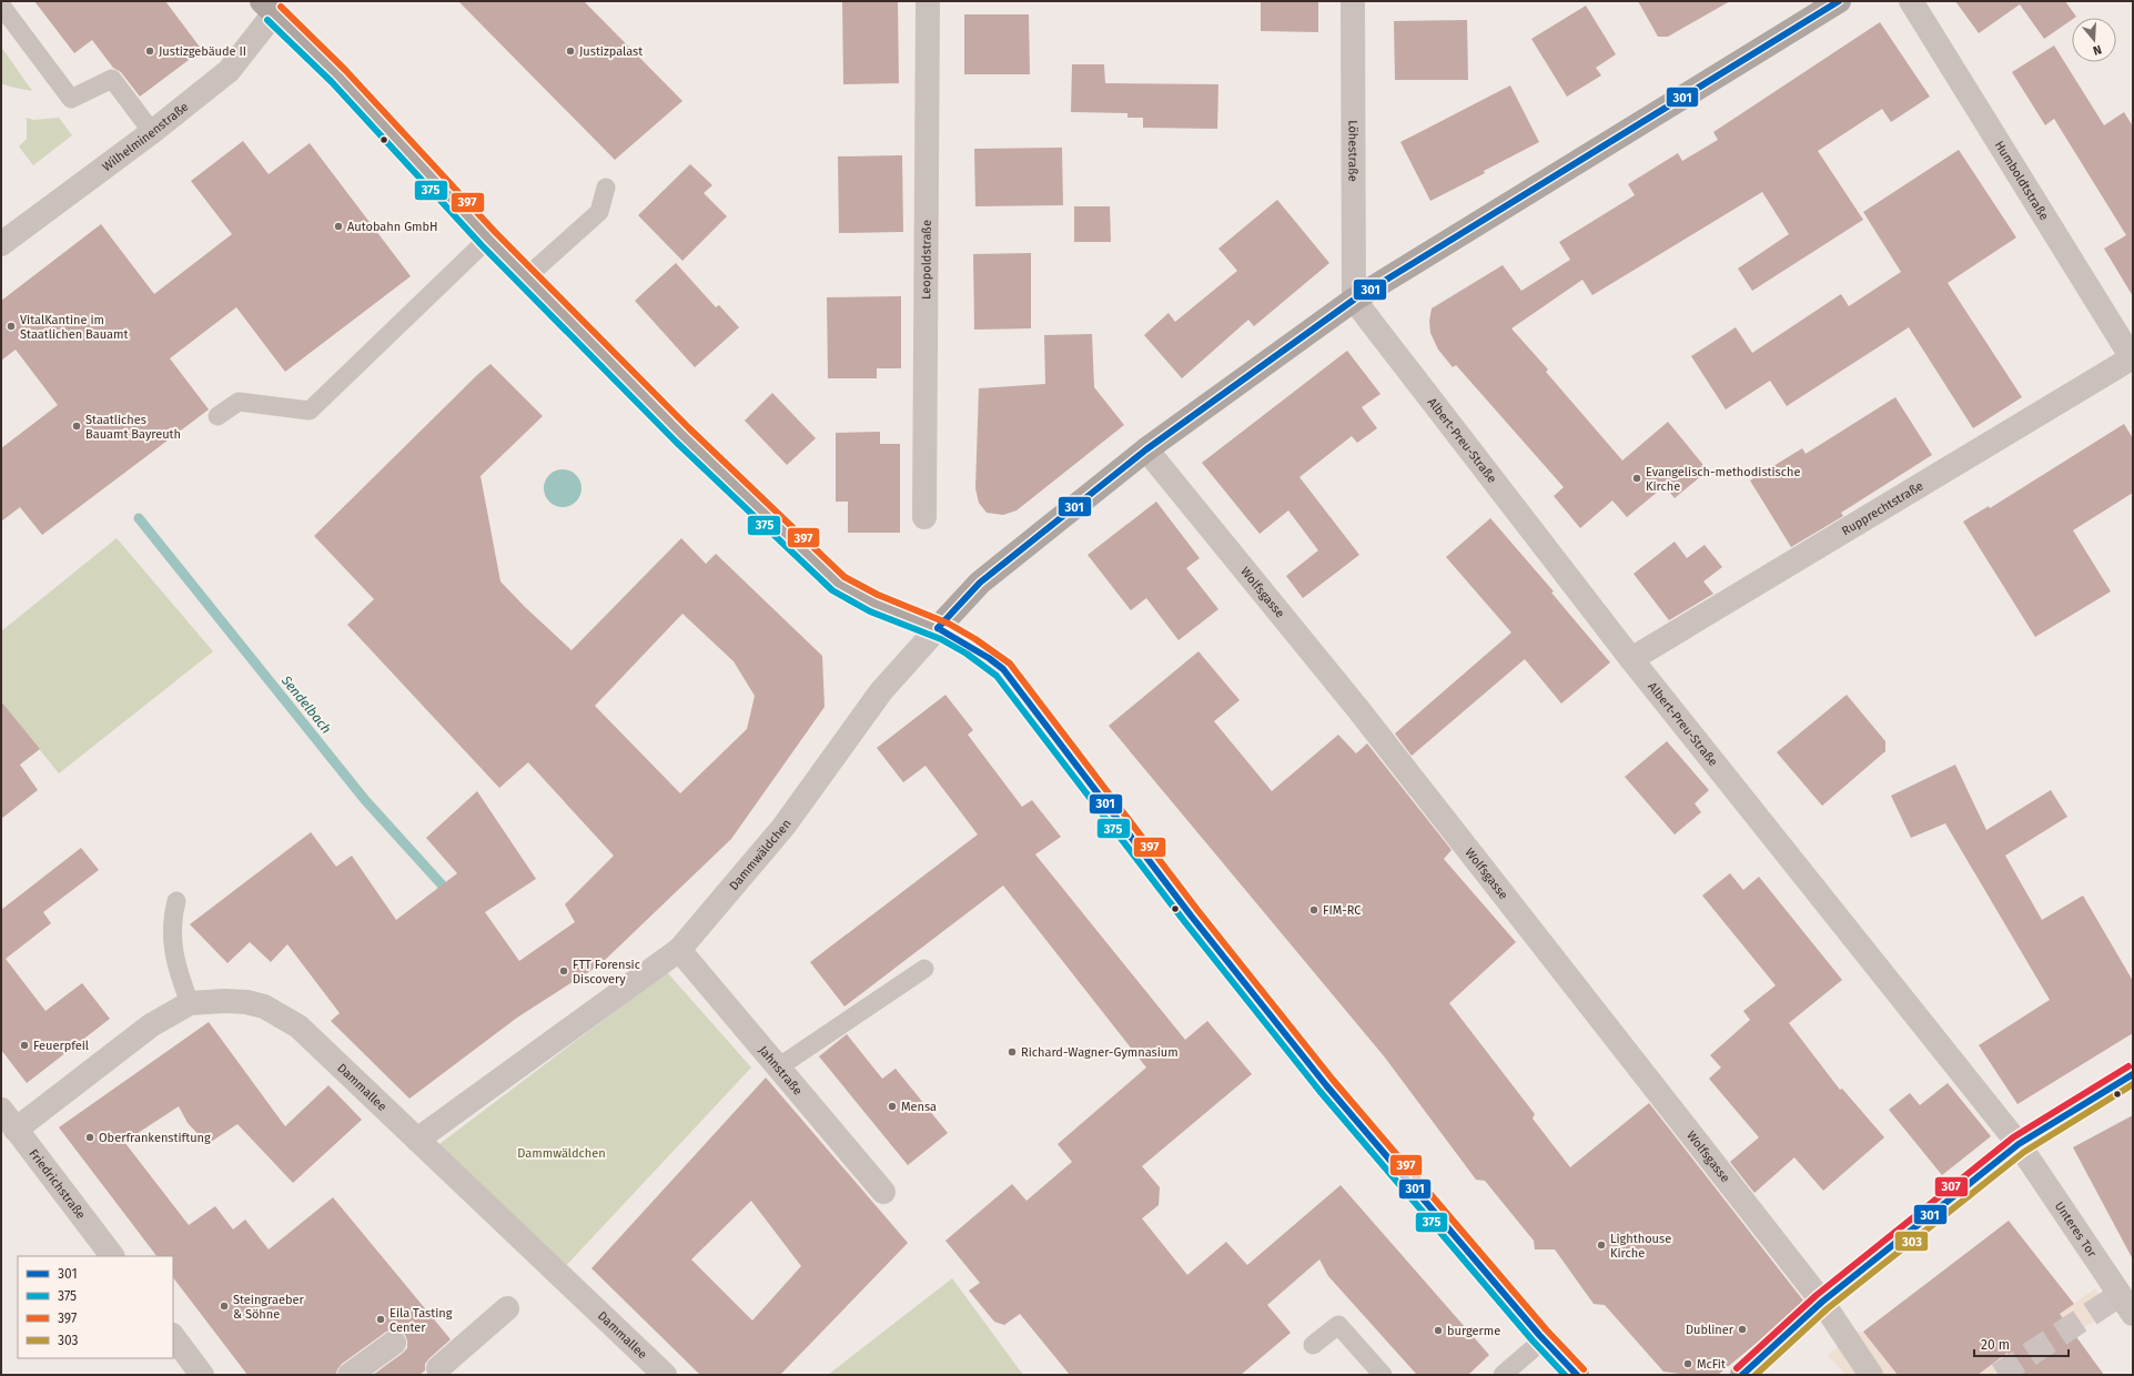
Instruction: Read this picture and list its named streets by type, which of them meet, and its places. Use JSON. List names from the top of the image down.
{
  "streets": {
    "street": [
      "Wilhelminenstraße",
      "Löhestraße",
      "Humboldtstraße",
      "Leopoldstraße",
      "Albert-Preu-Straße",
      "Rupprechtstraße",
      "Wolfsgasse",
      "Dammwäldchen",
      "Jahnstraße",
      "Dammallee",
      "Friedrichstraße",
      "Unteres Tor"
    ]
  },
  "crossings": [
    ["Löhestraße", "Albert-Preu-Straße"],
    ["Humboldtstraße", "Rupprechtstraße"],
    ["Albert-Preu-Straße", "Rupprechtstraße"],
    ["Albert-Preu-Straße", "Unteres Tor"],
    ["Dammwäldchen", "Jahnstraße"],
    ["Dammwäldchen", "Dammallee"],
    ["Dammallee", "Friedrichstraße"]
  ],
  "water": ["Sendelbach"],
  "parks": ["Dammwäldchen"],
  "places": [
    "Justizgebäude II",
    "Justizpalast",
    "Autobahn GmbH",
    "VitalKantine im Staatlichen Bauamt",
    "Staatliches Bauamt Bayreuth",
    "Evangelisch-methodistische Kirche",
    "FIM-RC",
    "FTT Forensic Discovery",
    "Feuerpfeil",
    "Richard-Wagner-Gymnasium",
    "Mensa",
    "Oberfrankenstiftung",
    "Lighthouse Kirche",
    "Steingraeber & Söhne",
    "Eila Tasting Center",
    "Dubliner",
    "burgerme",
    "McFit"
  ],
  "lines": [
    "transit line 301",
    "transit line 397",
    "transit line 375",
    "transit line 307",
    "transit line 303"
  ],
  "legend": [
    "301",
    "375",
    "397",
    "303"
  ],
  "scale_bar": "20 m",
  "north": "bottom"
}
